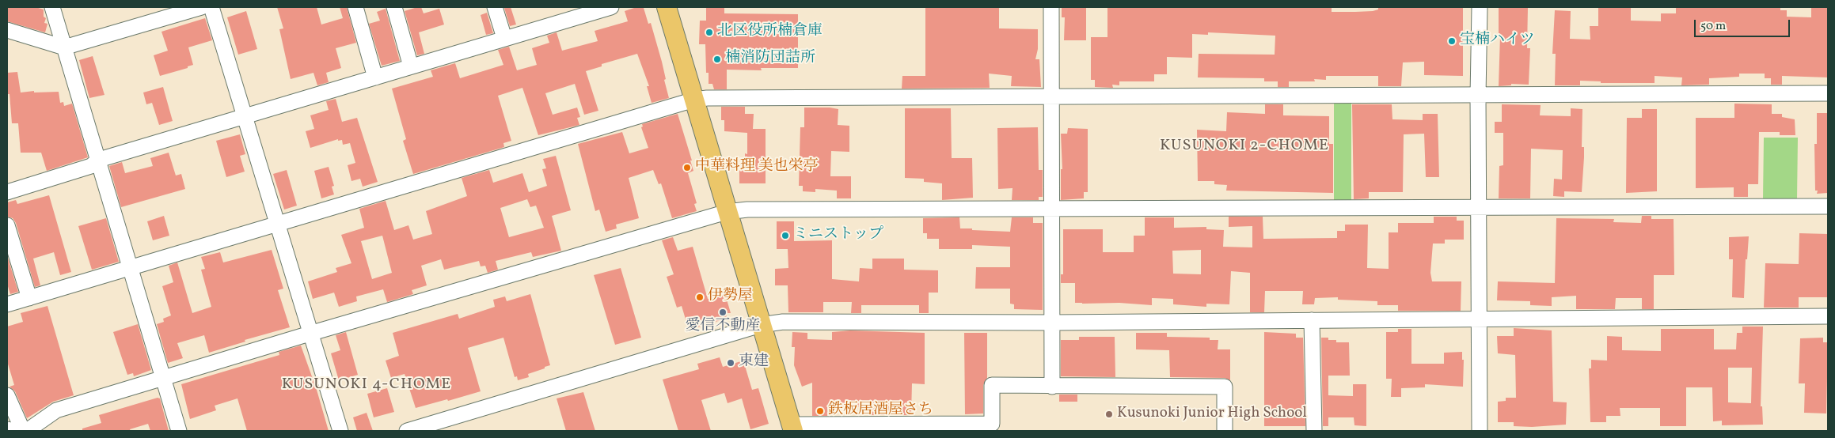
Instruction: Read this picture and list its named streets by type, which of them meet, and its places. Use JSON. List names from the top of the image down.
{
  "districts": ["KUSUNOKI 2-CHOME", "KUSUNOKI 4-CHOME"],
  "places": [
    "北区役所楠倉庫",
    "宝楠ハイツ",
    "楠消防団詰所",
    "中華料理 美也栄亭",
    "ミニストップ",
    "伊勢屋",
    "愛信不動産",
    "東建",
    "鉄板居酒屋さち",
    "Kusunoki Junior High School"
  ],
  "scale_bar": "50 m"
}
